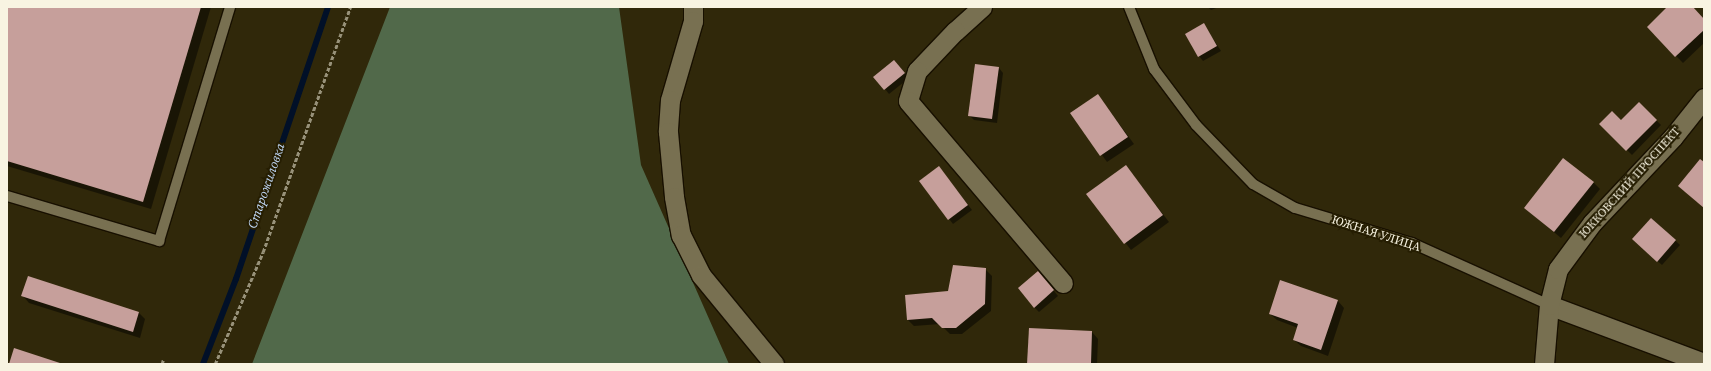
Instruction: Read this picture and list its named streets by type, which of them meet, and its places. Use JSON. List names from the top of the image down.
{
  "streets": {
    "street": ["ЮККОВСКИЙ ПРОСПЕКТ", "ЮЖНАЯ УЛИЦА"]
  },
  "crossings": [
    ["ЮККОВСКИЙ ПРОСПЕКТ", "ЮЖНАЯ УЛИЦА"]
  ],
  "water": ["Старожиловка"]
}
